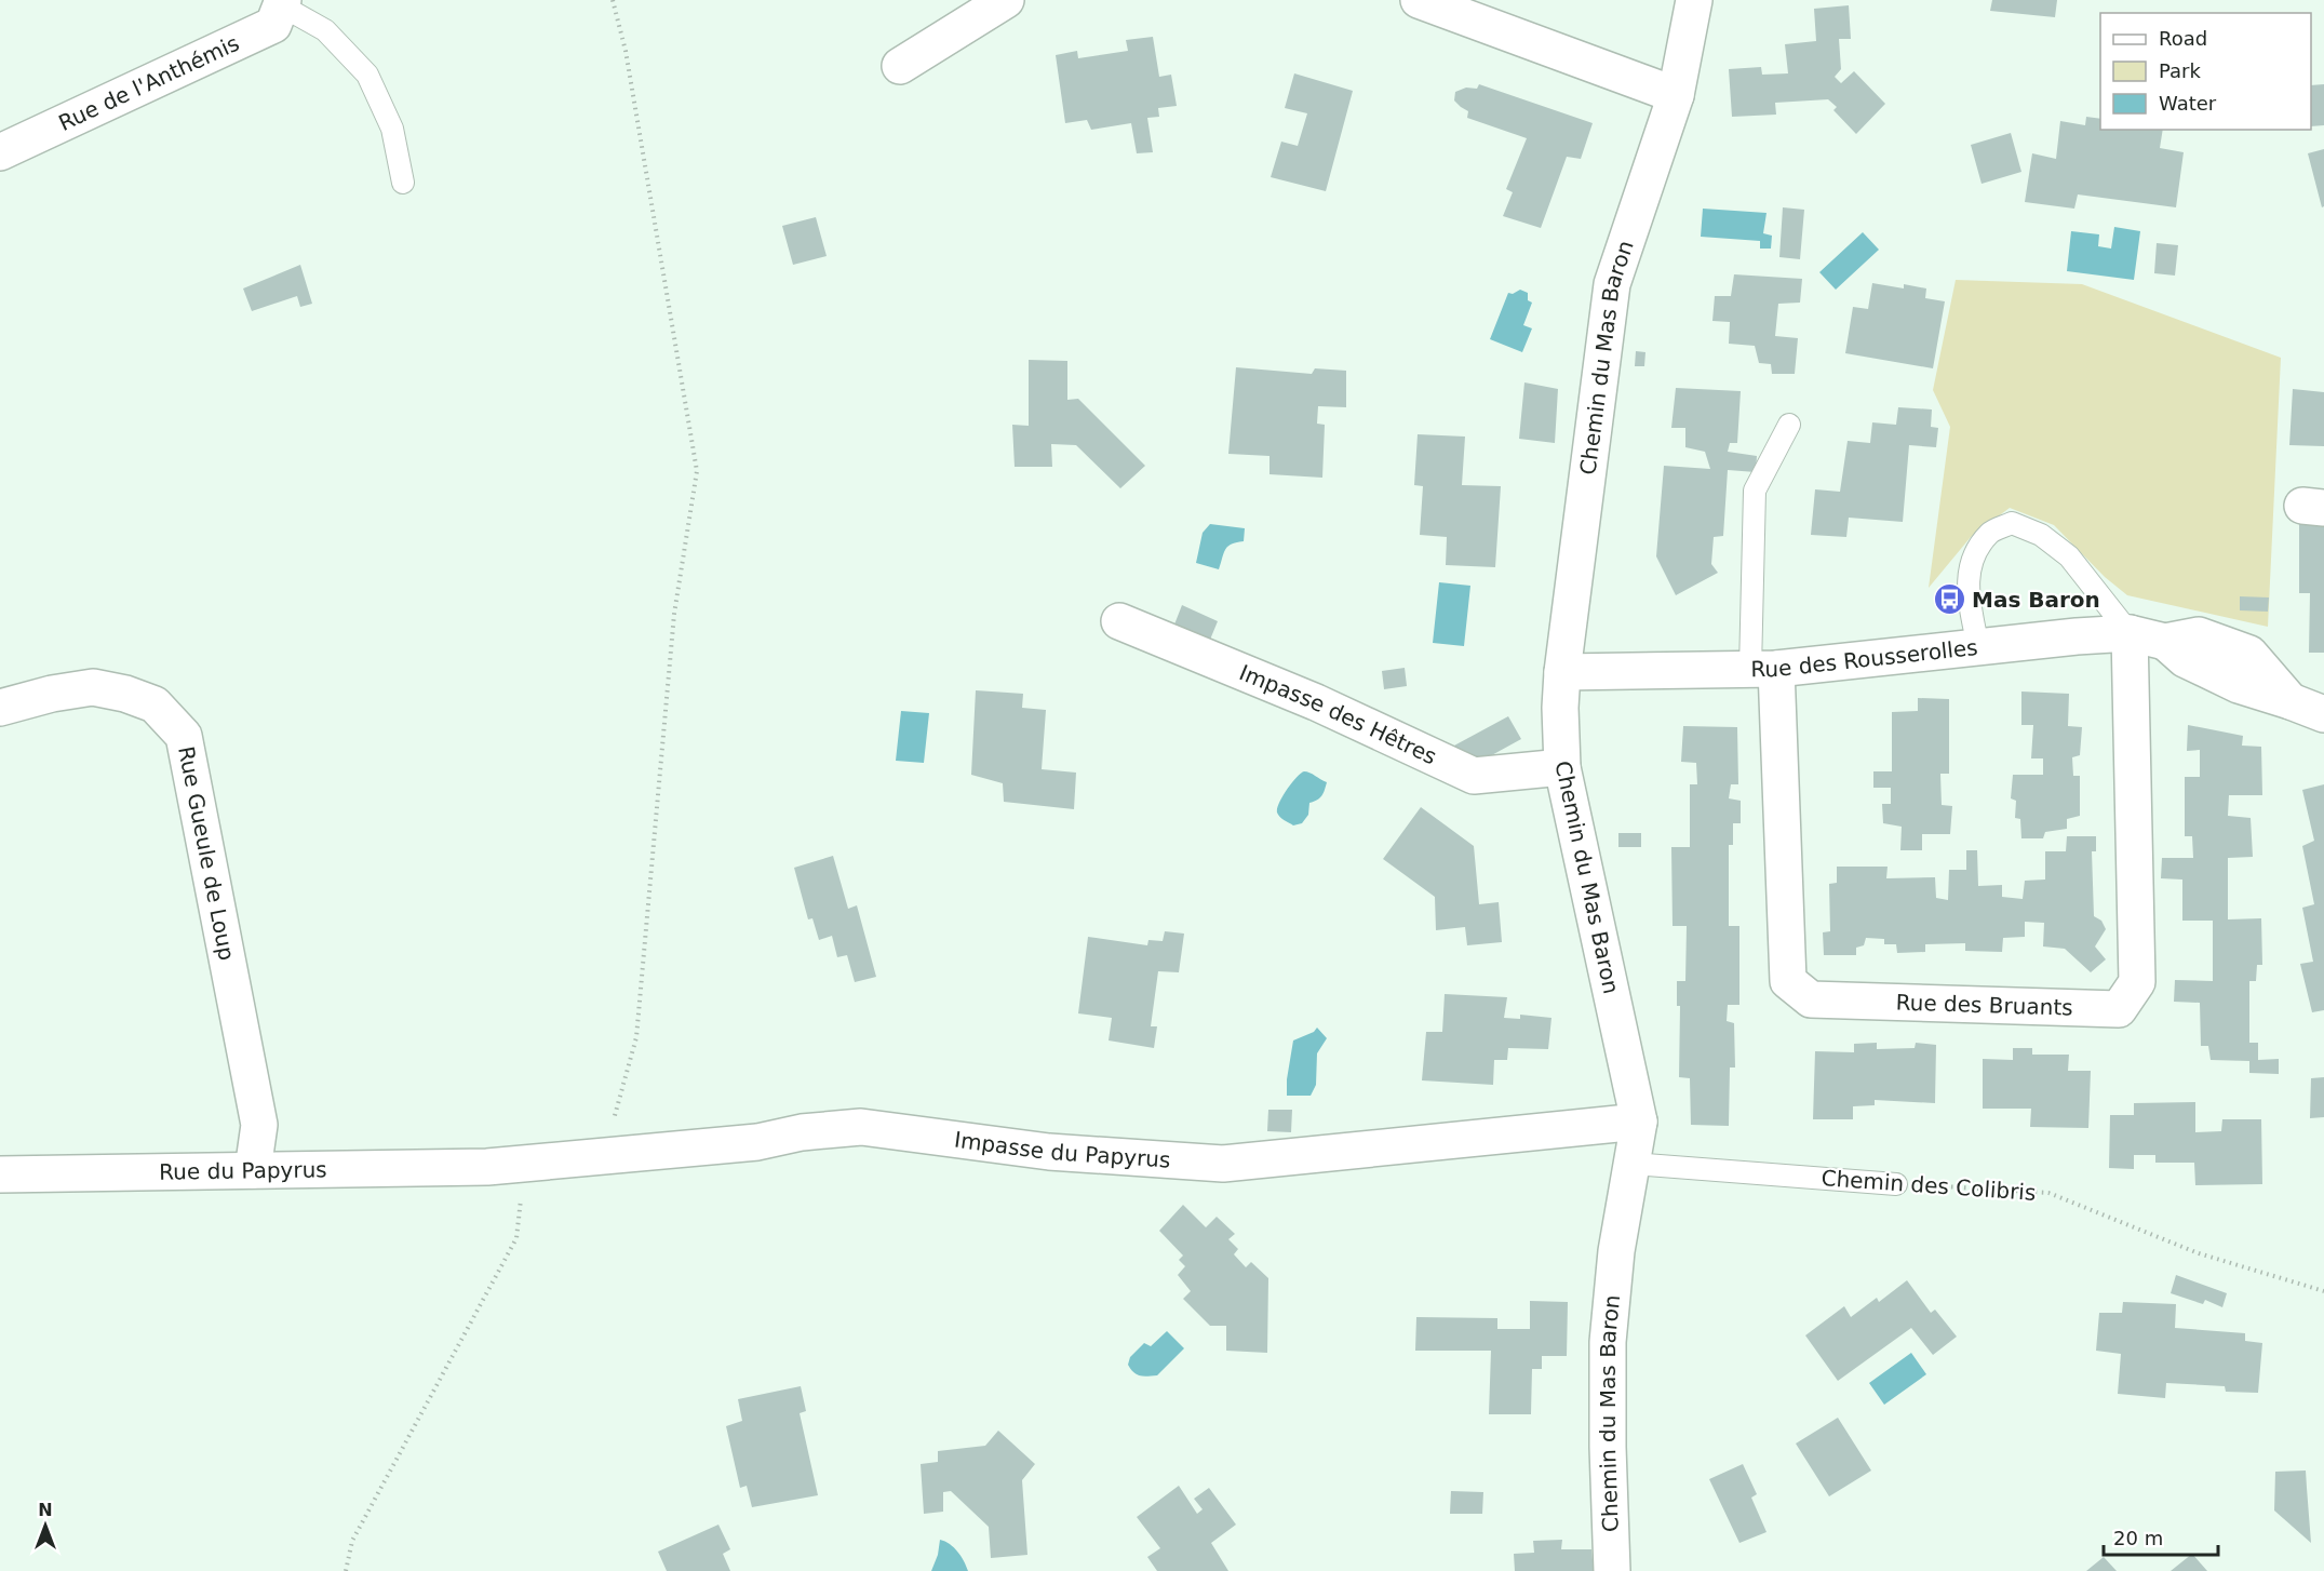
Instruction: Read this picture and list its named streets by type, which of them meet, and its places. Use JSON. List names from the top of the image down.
{
  "streets": {
    "street": [
      "Rue de l'Anthémis",
      "Chemin du Mas Baron",
      "Rue des Rousserolles",
      "Impasse des Hêtres",
      "Rue Gueule de Loup",
      "Rue des Bruants",
      "Impasse du Papyrus",
      "Rue du Papyrus"
    ],
    "lane": ["Chemin des Colibris"]
  },
  "crossings": [
    ["Chemin du Mas Baron", "Rue des Rousserolles"],
    ["Chemin du Mas Baron", "Impasse des Hêtres"],
    ["Chemin du Mas Baron", "Impasse du Papyrus"],
    ["Chemin du Mas Baron", "Chemin des Colibris"],
    ["Rue des Rousserolles", "Rue des Bruants"],
    ["Rue Gueule de Loup", "Rue du Papyrus"],
    ["Impasse du Papyrus", "Rue du Papyrus"]
  ],
  "places": {
    "bus stop": ["Mas Baron"]
  },
  "legend": ["Road", "Park", "Water"],
  "scale_bar": "20 m",
  "north": "top"
}
